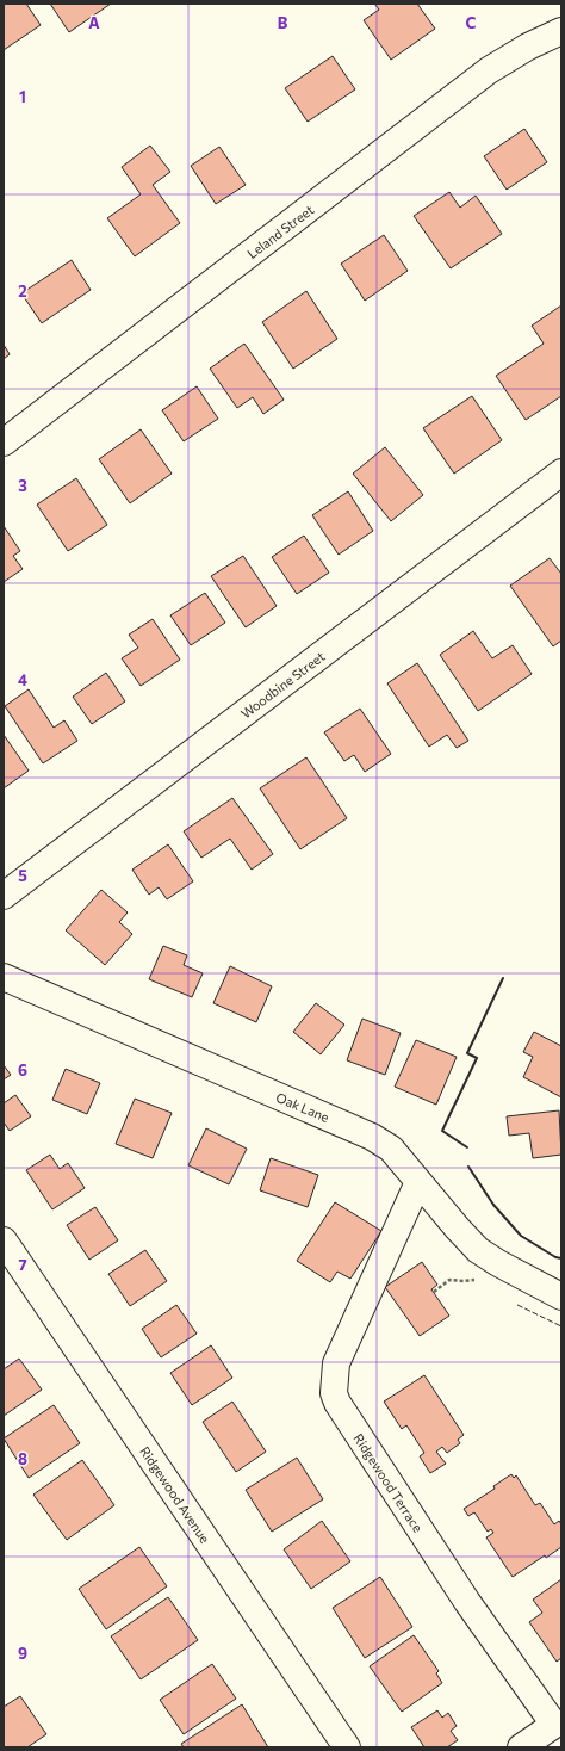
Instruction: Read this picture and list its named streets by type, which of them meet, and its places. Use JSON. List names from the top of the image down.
{
  "streets": {
    "street": [
      "Leland Street",
      "Woodbine Street",
      "Oak Lane",
      "Ridgewood Terrace",
      "Ridgewood Avenue"
    ]
  },
  "crossings": [
    ["Oak Lane", "Ridgewood Terrace"]
  ],
  "grid": {
    "columns": ["A", "B", "C"],
    "rows": [
      "1",
      "2",
      "3",
      "4",
      "5",
      "6",
      "7",
      "8",
      "9"
    ]
  }
}
